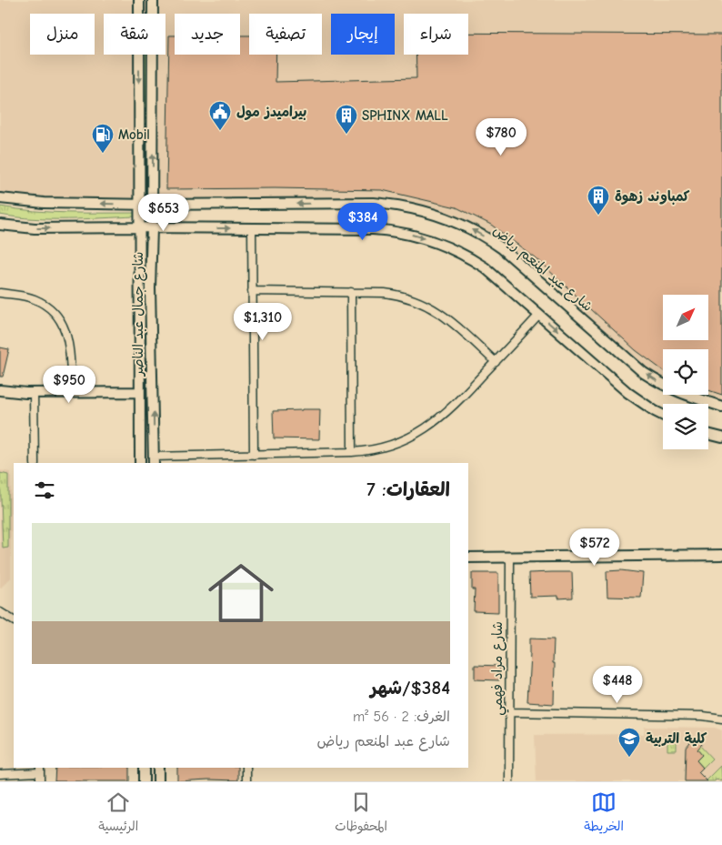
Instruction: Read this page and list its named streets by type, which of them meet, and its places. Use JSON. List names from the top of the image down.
{
  "streets": {
    "street": ["شارع عبد المنعم رياض", "شارع جمال عبد الناصر", "شارع مراد فهمي"]
  },
  "crossings": [
    ["شارع عبد المنعم رياض", "شارع جمال عبد الناصر"]
  ],
  "places": {
    "public building": ["بيراميدز مول"],
    "building": ["SPHINX MALL", "كمباوند زهوة"],
    "fuel station": ["Mobil"],
    "school or university": ["كلية التربية"]
  },
  "north": "top right",
  "page": {
    "chip": [
      "شراء",
      "إيجار",
      "تصفية",
      "جديد",
      "شقة",
      "منزل"
    ],
    "price": [
      "$780",
      "$653",
      "$384",
      "$1,310",
      "$950",
      "$572",
      "$448"
    ],
    "heading": "العقارات: 7",
    "list": [
      {
        "name": "$384/شهر",
        "note": "الغرف: 2 · 56 m² · شارع عبد المنعم رياض"
      }
    ],
    "tabs": ["الخريطة", "المحفوظات", "الرئيسية"]
  }
}
